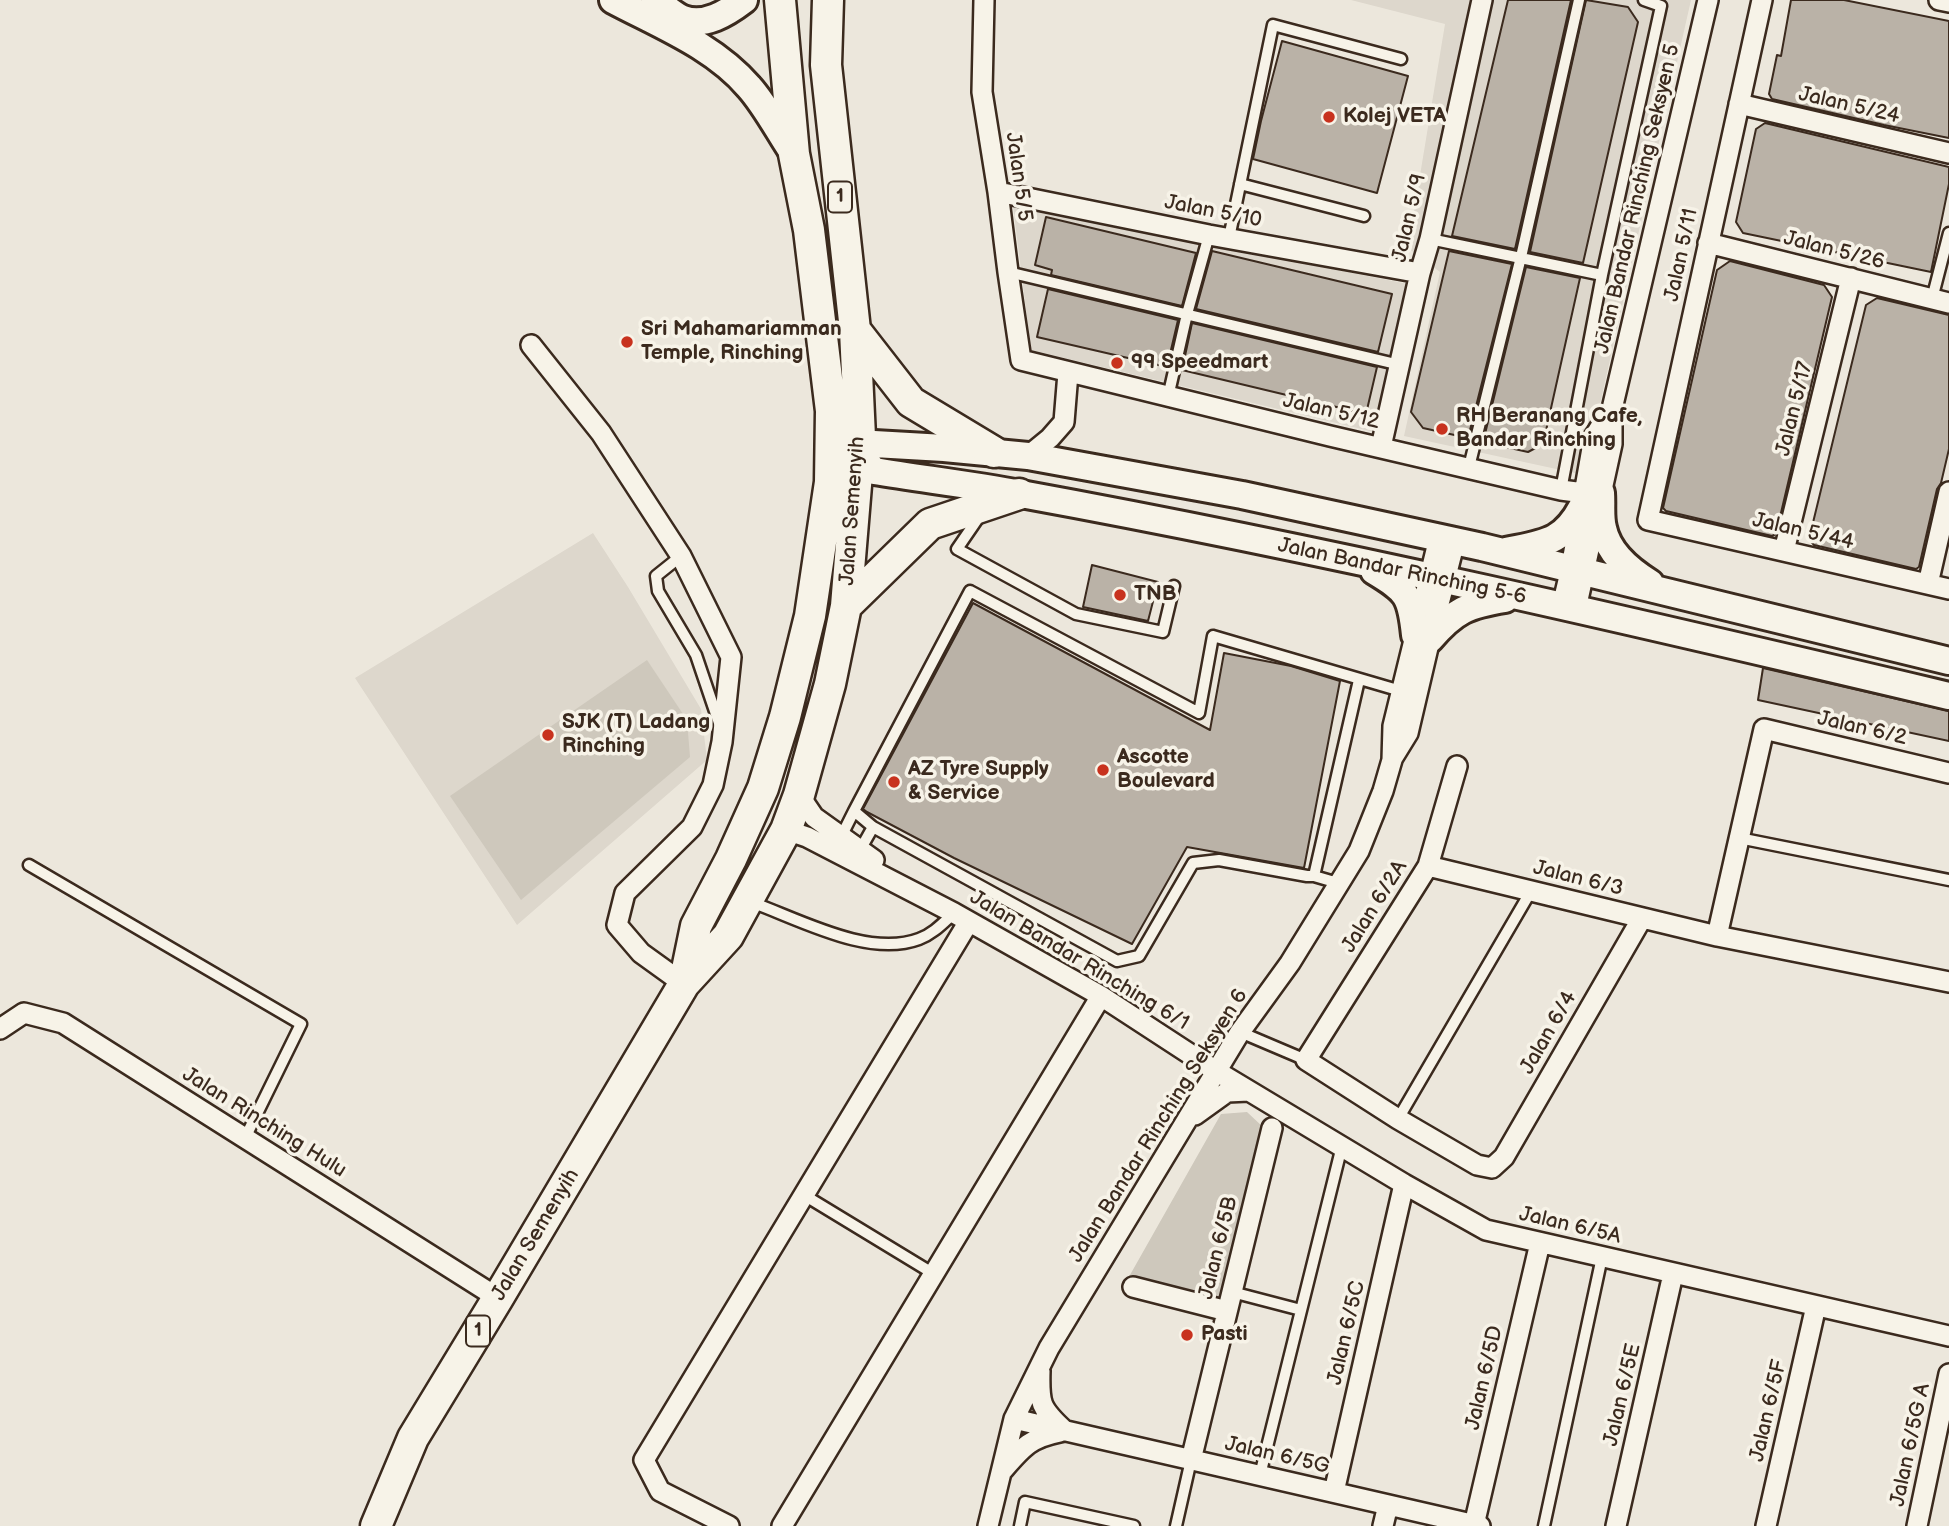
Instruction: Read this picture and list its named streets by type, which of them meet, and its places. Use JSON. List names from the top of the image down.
{
  "streets": {
    "main road": ["1", "Jalan Semenyih"],
    "street": [
      "Jalan 5/24",
      "Jalan 5/5",
      "Jalan Bandar Rinching Seksyen 5",
      "Jalan 5/10",
      "Jalan 5/9",
      "Jalan 5/26",
      "Jalan 5/11",
      "Jalan 5/17",
      "Jalan 5/12",
      "Jalan 5/44",
      "Jalan Bandar Rinching 5-6",
      "Jalan 6/2",
      "Jalan 6/3",
      "Jalan 6/2A",
      "Jalan Bandar Rinching 6/1",
      "Jalan 6/4",
      "Jalan Rinching Hulu",
      "Jalan Bandar Rinching Seksyen 6",
      "Jalan 6/5A",
      "Jalan 6/5B",
      "Jalan 6/5C",
      "Jalan 6/5D",
      "Jalan 6/5E",
      "Jalan 6/5F",
      "Jalan 6/5G A",
      "Jalan 6/5G"
    ]
  },
  "crossings": [
    ["Jalan 5/24", "Jalan 5/11"],
    ["Jalan 5/5", "Jalan 5/10"],
    ["Jalan 5/5", "Jalan 5/12"],
    ["Jalan Bandar Rinching Seksyen 5", "Jalan 5/12"],
    ["Jalan 5/10", "Jalan 5/9"],
    ["Jalan 5/9", "Jalan 5/12"],
    ["Jalan 5/26", "Jalan 5/11"],
    ["Jalan 5/26", "Jalan 5/17"],
    ["Jalan 5/11", "Jalan 5/44"],
    ["Jalan 5/17", "Jalan 5/44"],
    ["Jalan Semenyih", "Jalan Bandar Rinching 5-6"],
    ["Jalan Semenyih", "Jalan Bandar Rinching 6/1"],
    ["Jalan Semenyih", "Jalan Rinching Hulu"],
    ["Jalan Bandar Rinching 5-6", "Jalan Bandar Rinching Seksyen 6"],
    ["Jalan 6/3", "Jalan 6/2A"],
    ["Jalan 6/3", "Jalan 6/4"],
    ["Jalan Bandar Rinching 6/1", "Jalan Bandar Rinching Seksyen 6"],
    ["Jalan Bandar Rinching 6/1", "Jalan 6/5A"],
    ["Jalan Bandar Rinching Seksyen 6", "Jalan 6/5A"],
    ["Jalan Bandar Rinching Seksyen 6", "Jalan 6/5G"],
    ["Jalan 6/5A", "Jalan 6/5C"],
    ["Jalan 6/5A", "Jalan 6/5D"],
    ["Jalan 6/5A", "Jalan 6/5E"],
    ["Jalan 6/5A", "Jalan 6/5F"],
    ["Jalan 6/5B", "Jalan 6/5G"],
    ["Jalan 6/5C", "Jalan 6/5G"],
    ["Jalan 6/5D", "Jalan 6/5G"]
  ],
  "places": [
    "Kolej VETA",
    "Sri Mahamariamman Temple, Rinching",
    "99 Speedmart",
    "RH Beranang Cafe, Bandar Rinching",
    "TNB",
    "SJK (T) Ladang Rinching",
    "Ascotte Boulevard",
    "AZ Tyre Supply & Service",
    "Pasti"
  ]
}
